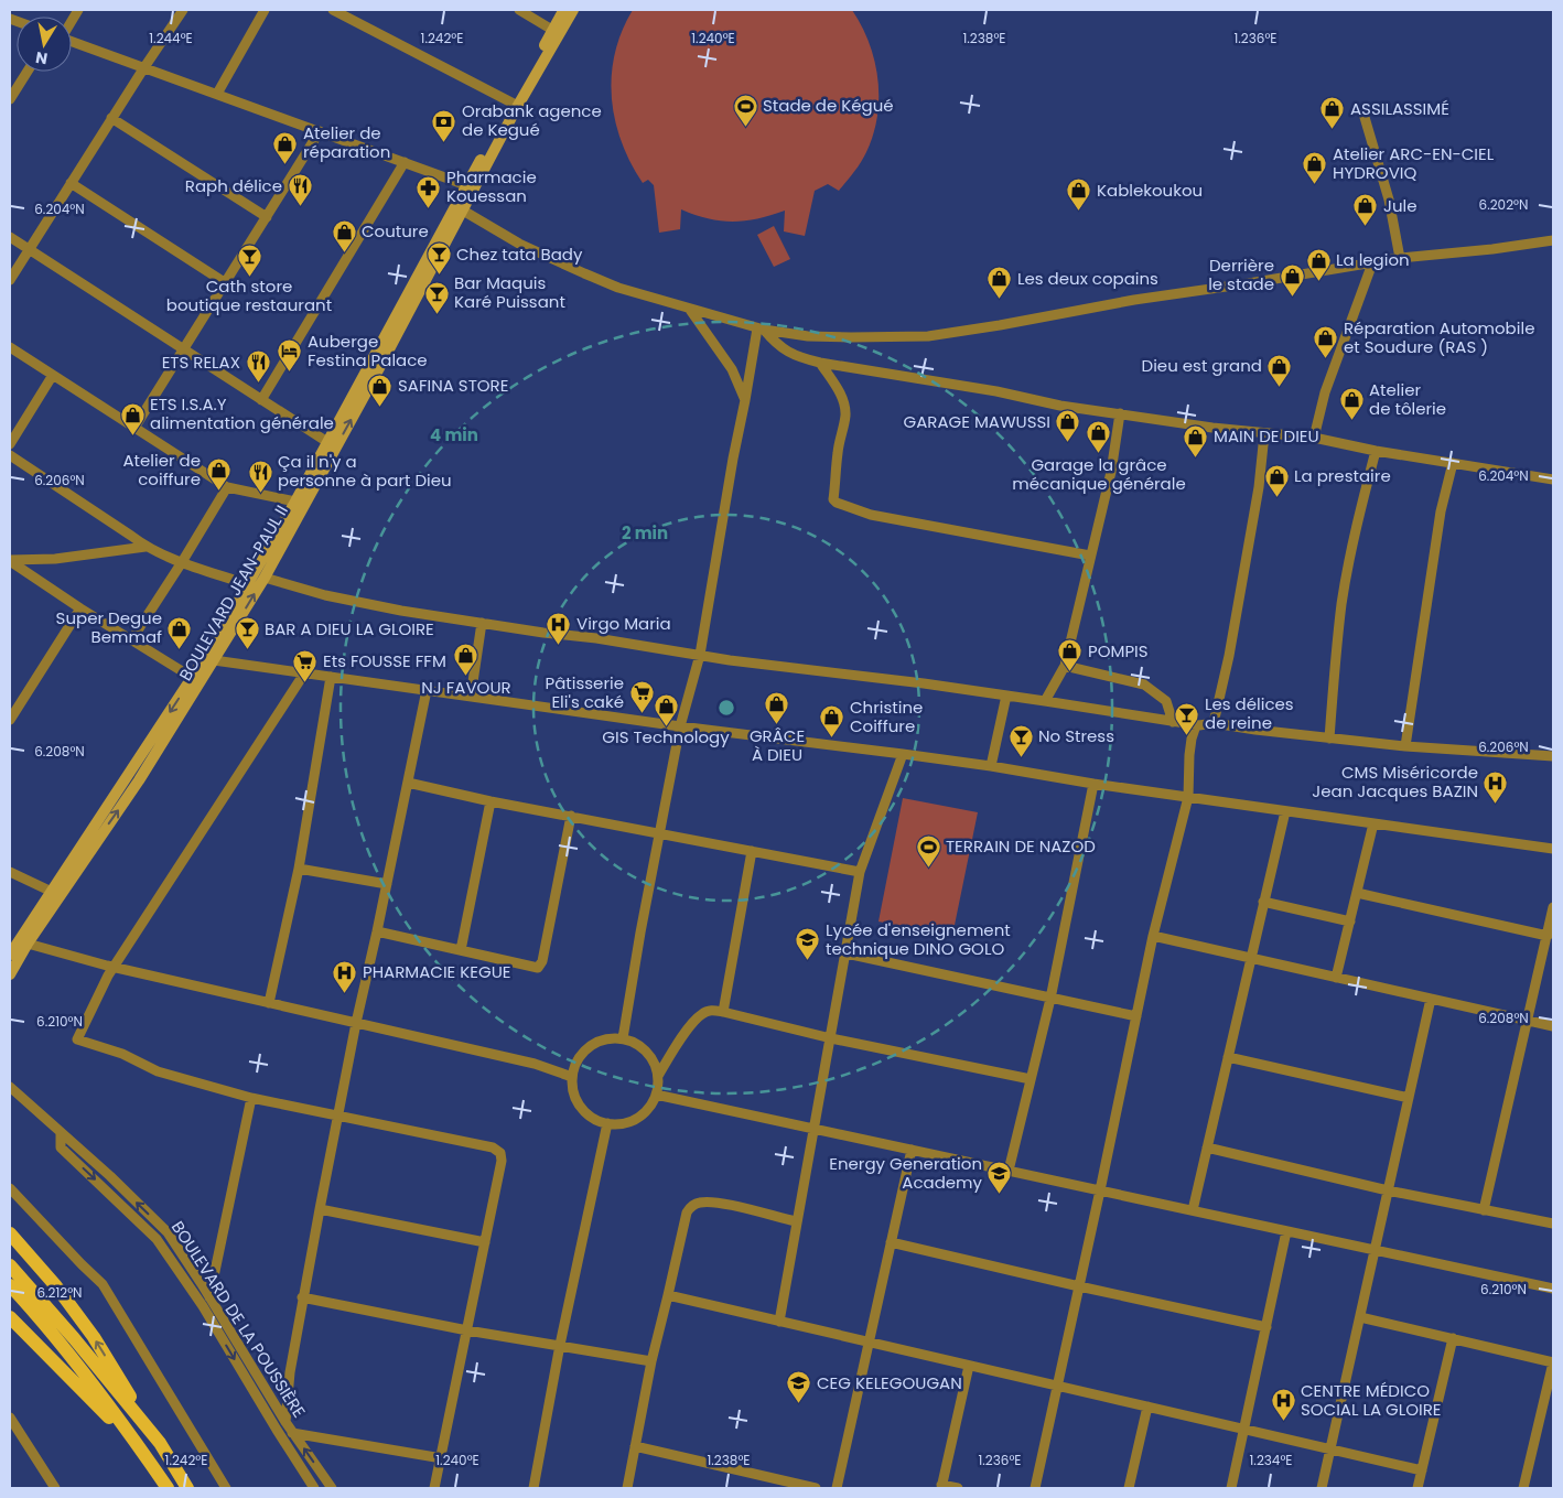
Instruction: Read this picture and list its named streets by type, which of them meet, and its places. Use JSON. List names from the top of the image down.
{
  "streets": {
    "main road": ["BOULEVARD JEAN-PAUL II"],
    "street": ["BOULEVARD DE LA POUSSIÈRE"]
  },
  "places": {
    "sports": ["Stade de Kégué", "TERRAIN DE NAZOD"],
    "shop": [
      "ASSILASSIMÉ",
      "Atelier de réparation",
      "Atelier ARC-EN-CIEL HYDROVIQ",
      "Kablekoukou",
      "Jule",
      "Couture",
      "La legion",
      "Derrière le stade",
      "Les deux copains",
      "Réparation Automobile et Soudure (RAS )",
      "Dieu est grand",
      "SAFINA STORE",
      "Atelier de tôlerie",
      "ETS I.S.A.Y alimentation générale",
      "GARAGE MAWUSSI",
      "Garage la grâce mécanique générale",
      "MAIN DE DIEU",
      "Atelier de coiffure",
      "La prestaire",
      "Super Degue Bemmaf",
      "POMPIS",
      "NJ FAVOUR",
      "GRÂCE À DIEU",
      "GIS Technology",
      "Christine Coiffure"
    ],
    "bank": ["Orabank agence de Kegué"],
    "restaurant": ["Raph délice", "ETS RELAX", "Ça il n'y a personne à part Dieu"],
    "pharmacy": ["Pharmacie Kouessan"],
    "bar": [
      "Chez tata Bady",
      "Cath store boutique restaurant",
      "Bar Maquis Karé Puissant",
      "BAR A DIEU LA GLOIRE",
      "Les délices de reine",
      "No Stress"
    ],
    "hotel": ["Auberge Festina Palace"],
    "hospital": [
      "Virgo Maria",
      "CMS Miséricorde Jean Jacques BAZIN",
      "PHARMACIE KEGUE",
      "CENTRE MÉDICO SOCIAL LA GLOIRE"
    ],
    "supermarket": ["Ets FOUSSE FFM", "Pâtisserie Eli's caké"],
    "school or university": ["Lycée d'enseignement technique DINO GOLO", "Energy Generation Academy", "CEG KELEGOUGAN"]
  },
  "north": "bottom",
  "coordinates": [
    "1.242°E",
    "1.240°E",
    "1.238°E",
    "1.236°E",
    "1.244°E",
    "6.202°N",
    "6.204°N",
    "6.206°N",
    "6.208°N",
    "6.210°N",
    "6.212°N",
    "1.234°E"
  ],
  "rings": ["4 min", "2 min"]
}
